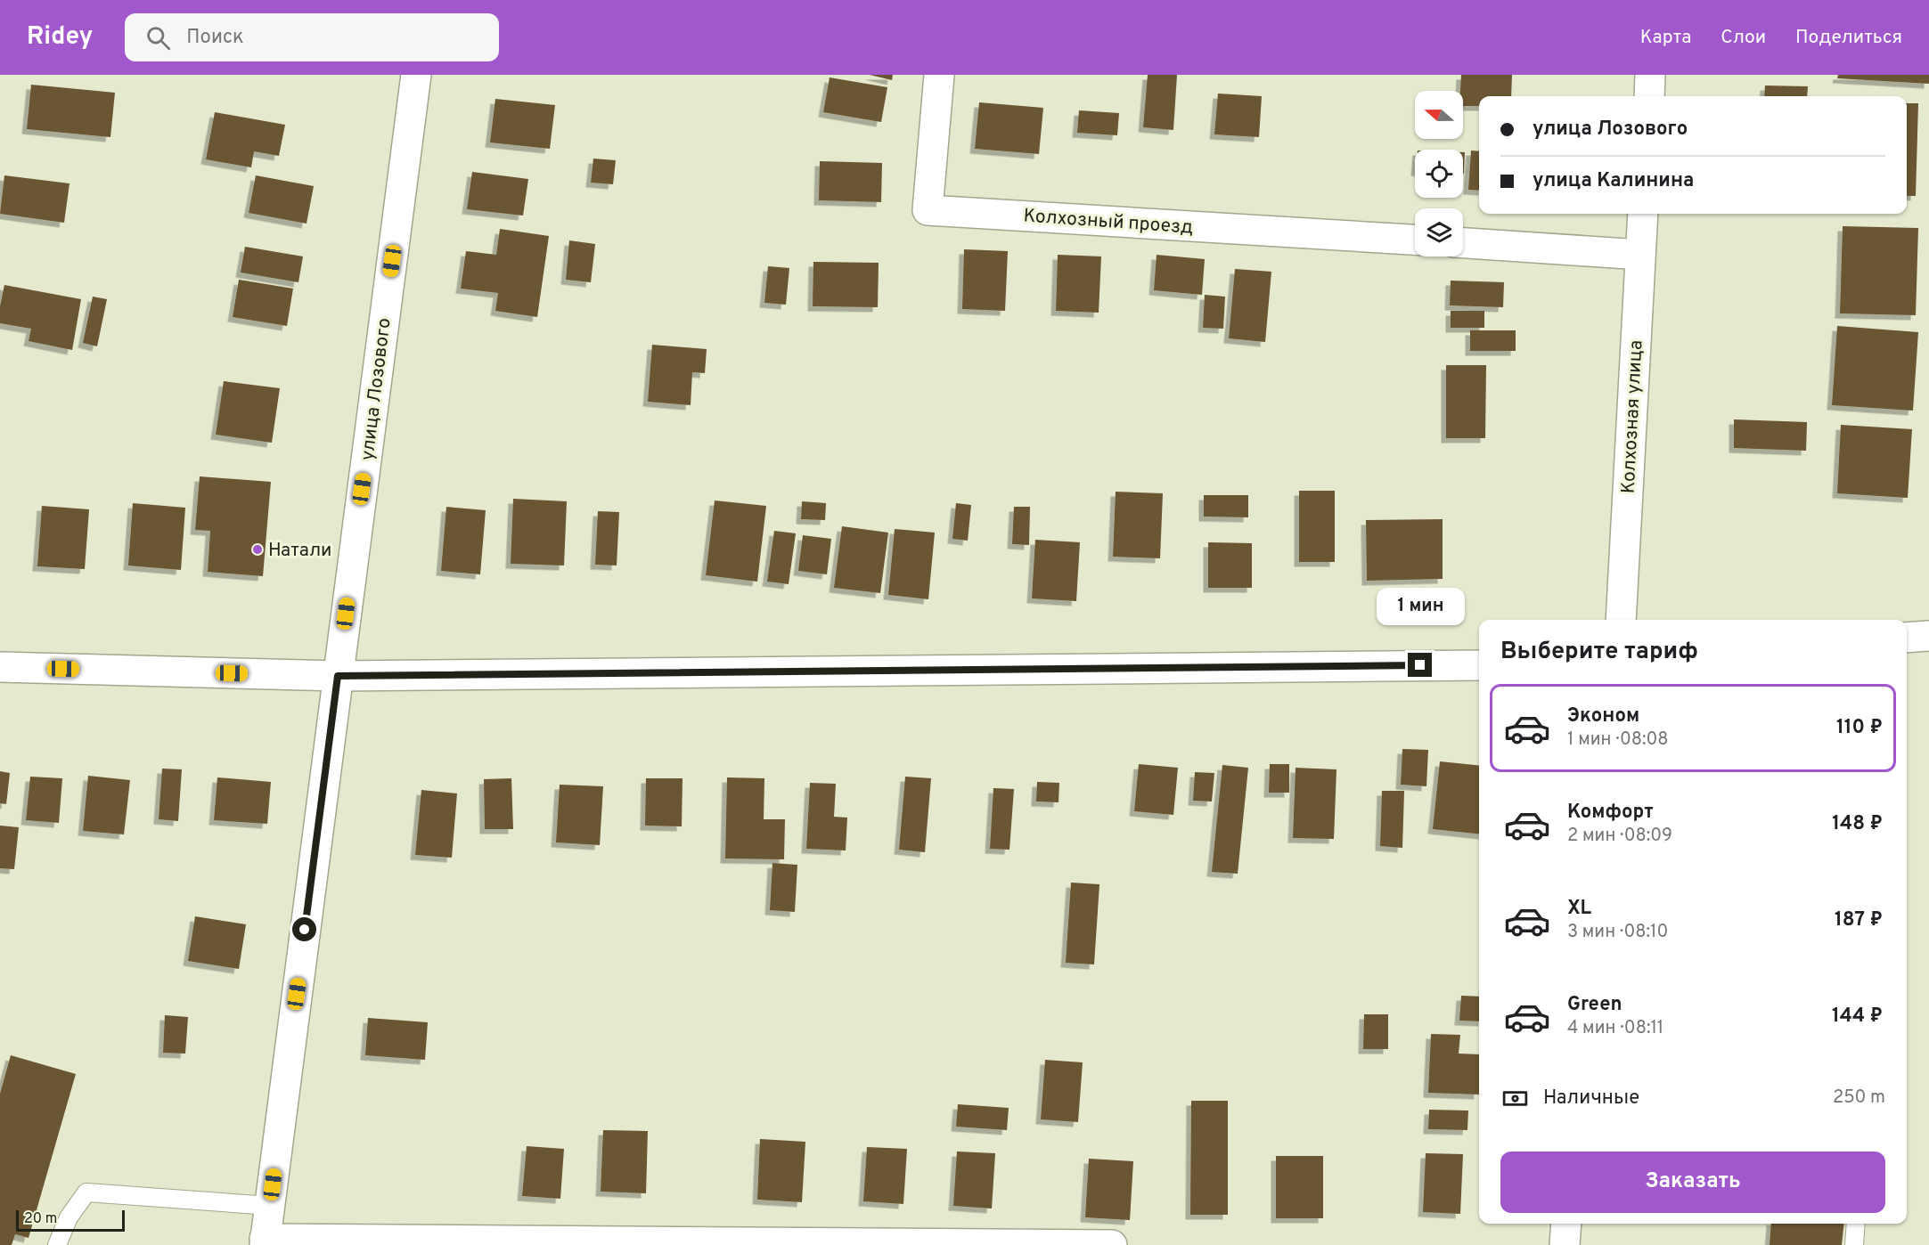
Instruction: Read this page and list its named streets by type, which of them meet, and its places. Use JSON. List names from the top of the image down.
{
  "streets": {
    "street": ["Колхозный проезд", "улица Лозового", "Колхозная улица"]
  },
  "places": ["Натали"],
  "scale_bar": "20 m",
  "north": "left",
  "page": {
    "header": "Ridey",
    "search": "Поиск",
    "nav": ["Карта", "Слои", "Поделиться"],
    "banner": ["улица Лозового", "улица Калинина"],
    "bubble": "1 мин",
    "heading": "Выберите тариф",
    "list": [
      {
        "name": "Эконом",
        "note": "1 мин · 08:08",
        "value": "110 ₽"
      },
      {
        "name": "Комфорт",
        "note": "2 мин · 08:09",
        "value": "148 ₽"
      },
      {
        "name": "XL",
        "note": "3 мин · 08:10",
        "value": "187 ₽"
      },
      {
        "name": "Green",
        "note": "4 мин · 08:11",
        "value": "144 ₽"
      }
    ],
    "pay": ["Наличные", "250 m"],
    "buttons": "Заказать",
    "scale": "20 m"
  }
}
